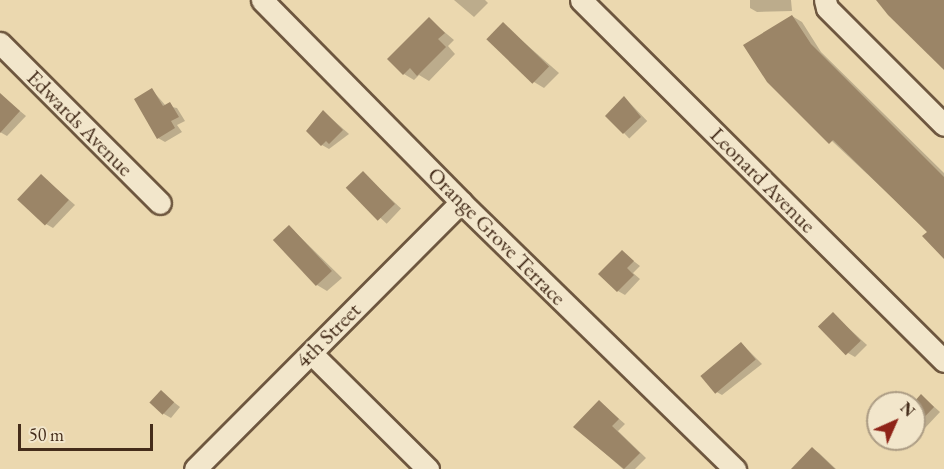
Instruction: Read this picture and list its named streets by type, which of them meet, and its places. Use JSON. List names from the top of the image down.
{
  "streets": {
    "street": [
      "Edwards Avenue",
      "Leonard Avenue",
      "Orange Grove Terrace",
      "4th Street"
    ]
  },
  "crossings": [
    ["Orange Grove Terrace", "4th Street"]
  ],
  "scale_bar": "50 m",
  "north": "top right"
}
